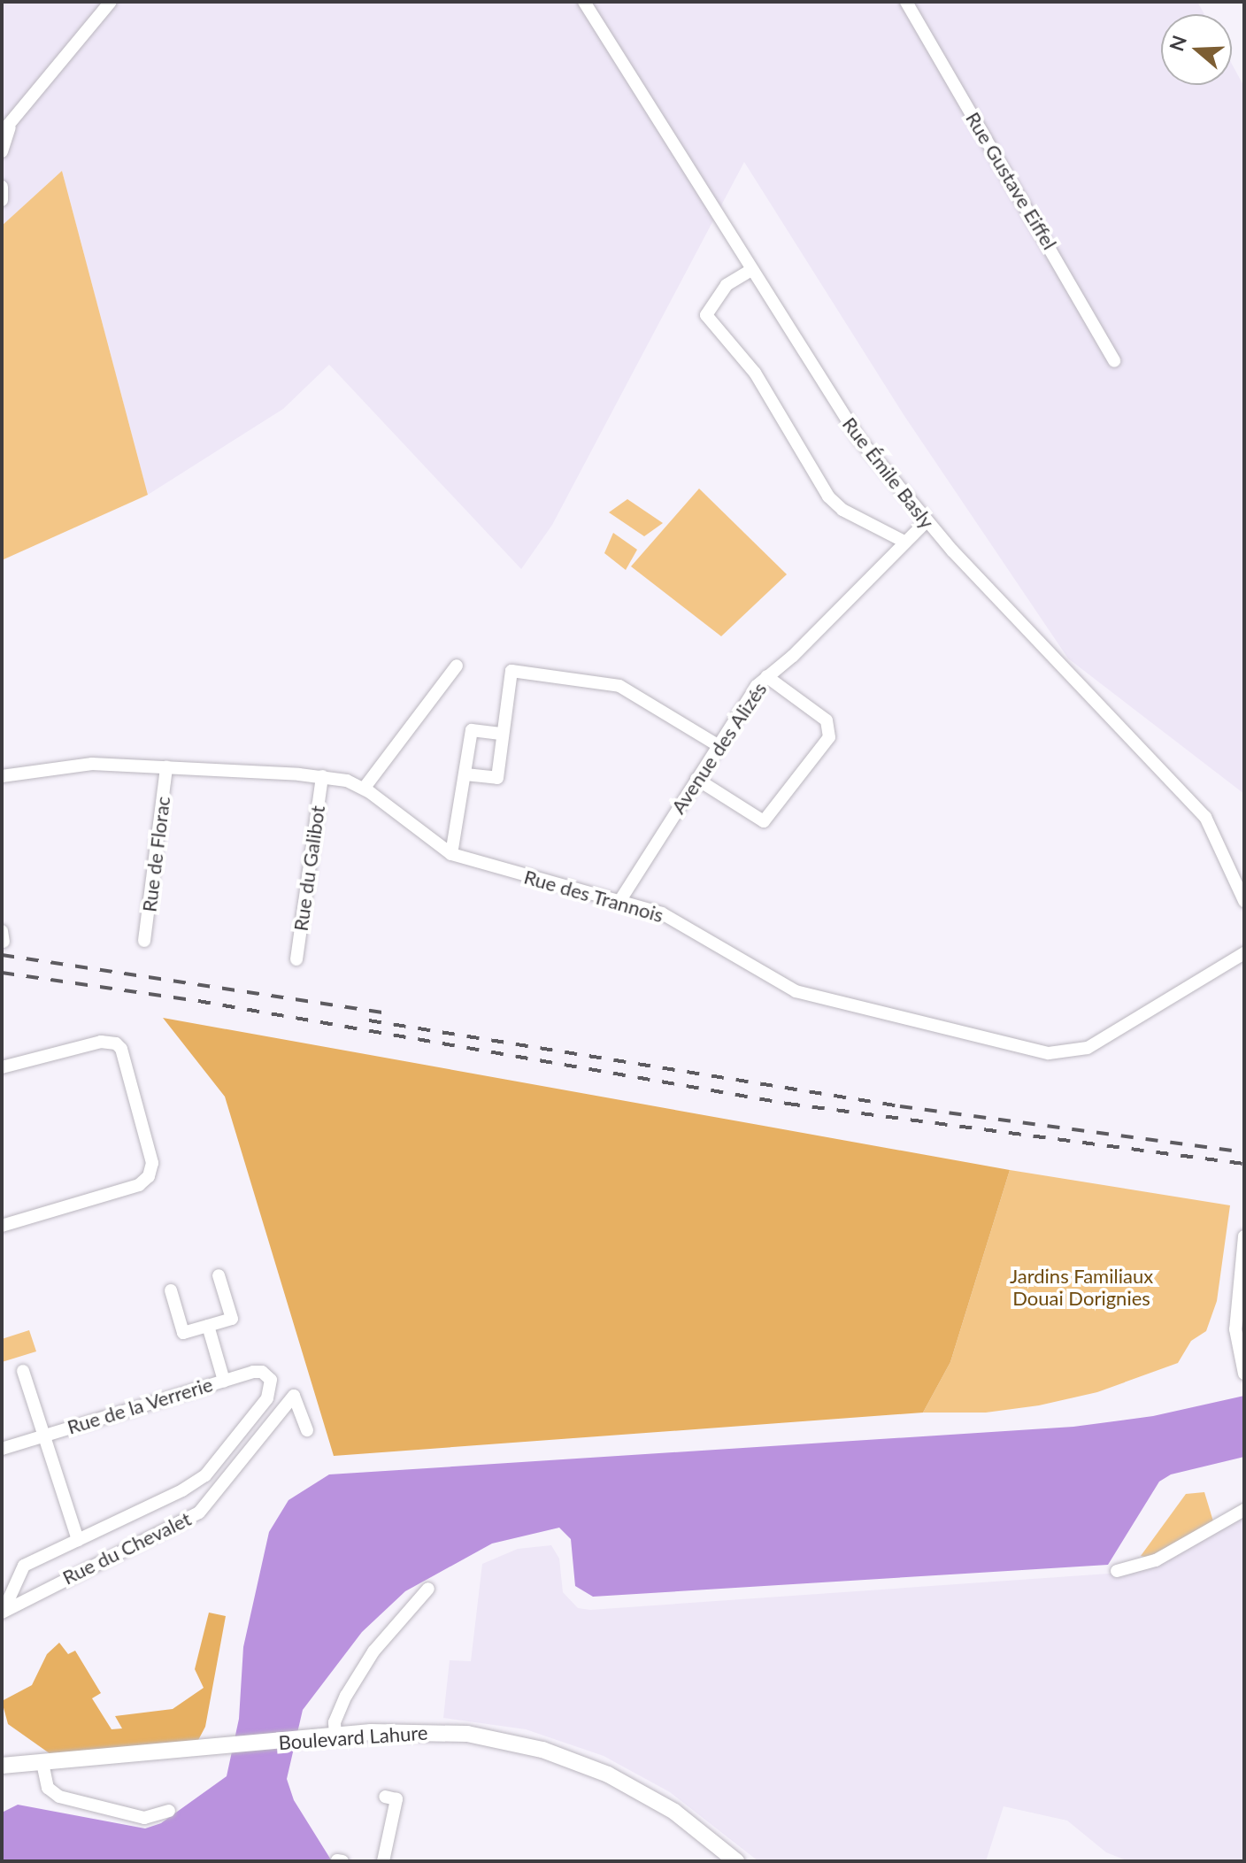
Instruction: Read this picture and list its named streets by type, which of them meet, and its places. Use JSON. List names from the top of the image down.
{
  "streets": {
    "main road": ["Boulevard Lahure"],
    "street": [
      "Rue Gustave Eiffel",
      "Rue Émile Basly",
      "Avenue des Alizés",
      "Rue de Florac",
      "Rue du Galibot",
      "Rue des Trannois",
      "Rue de la Verrerie",
      "Rue du Chevalet"
    ]
  },
  "crossings": [
    ["Rue Émile Basly", "Avenue des Alizés"],
    ["Avenue des Alizés", "Rue des Trannois"],
    ["Rue de Florac", "Rue des Trannois"],
    ["Rue du Galibot", "Rue des Trannois"]
  ],
  "parks": ["Jardins Familiaux Douai Dorignies"],
  "north": "left"
}
